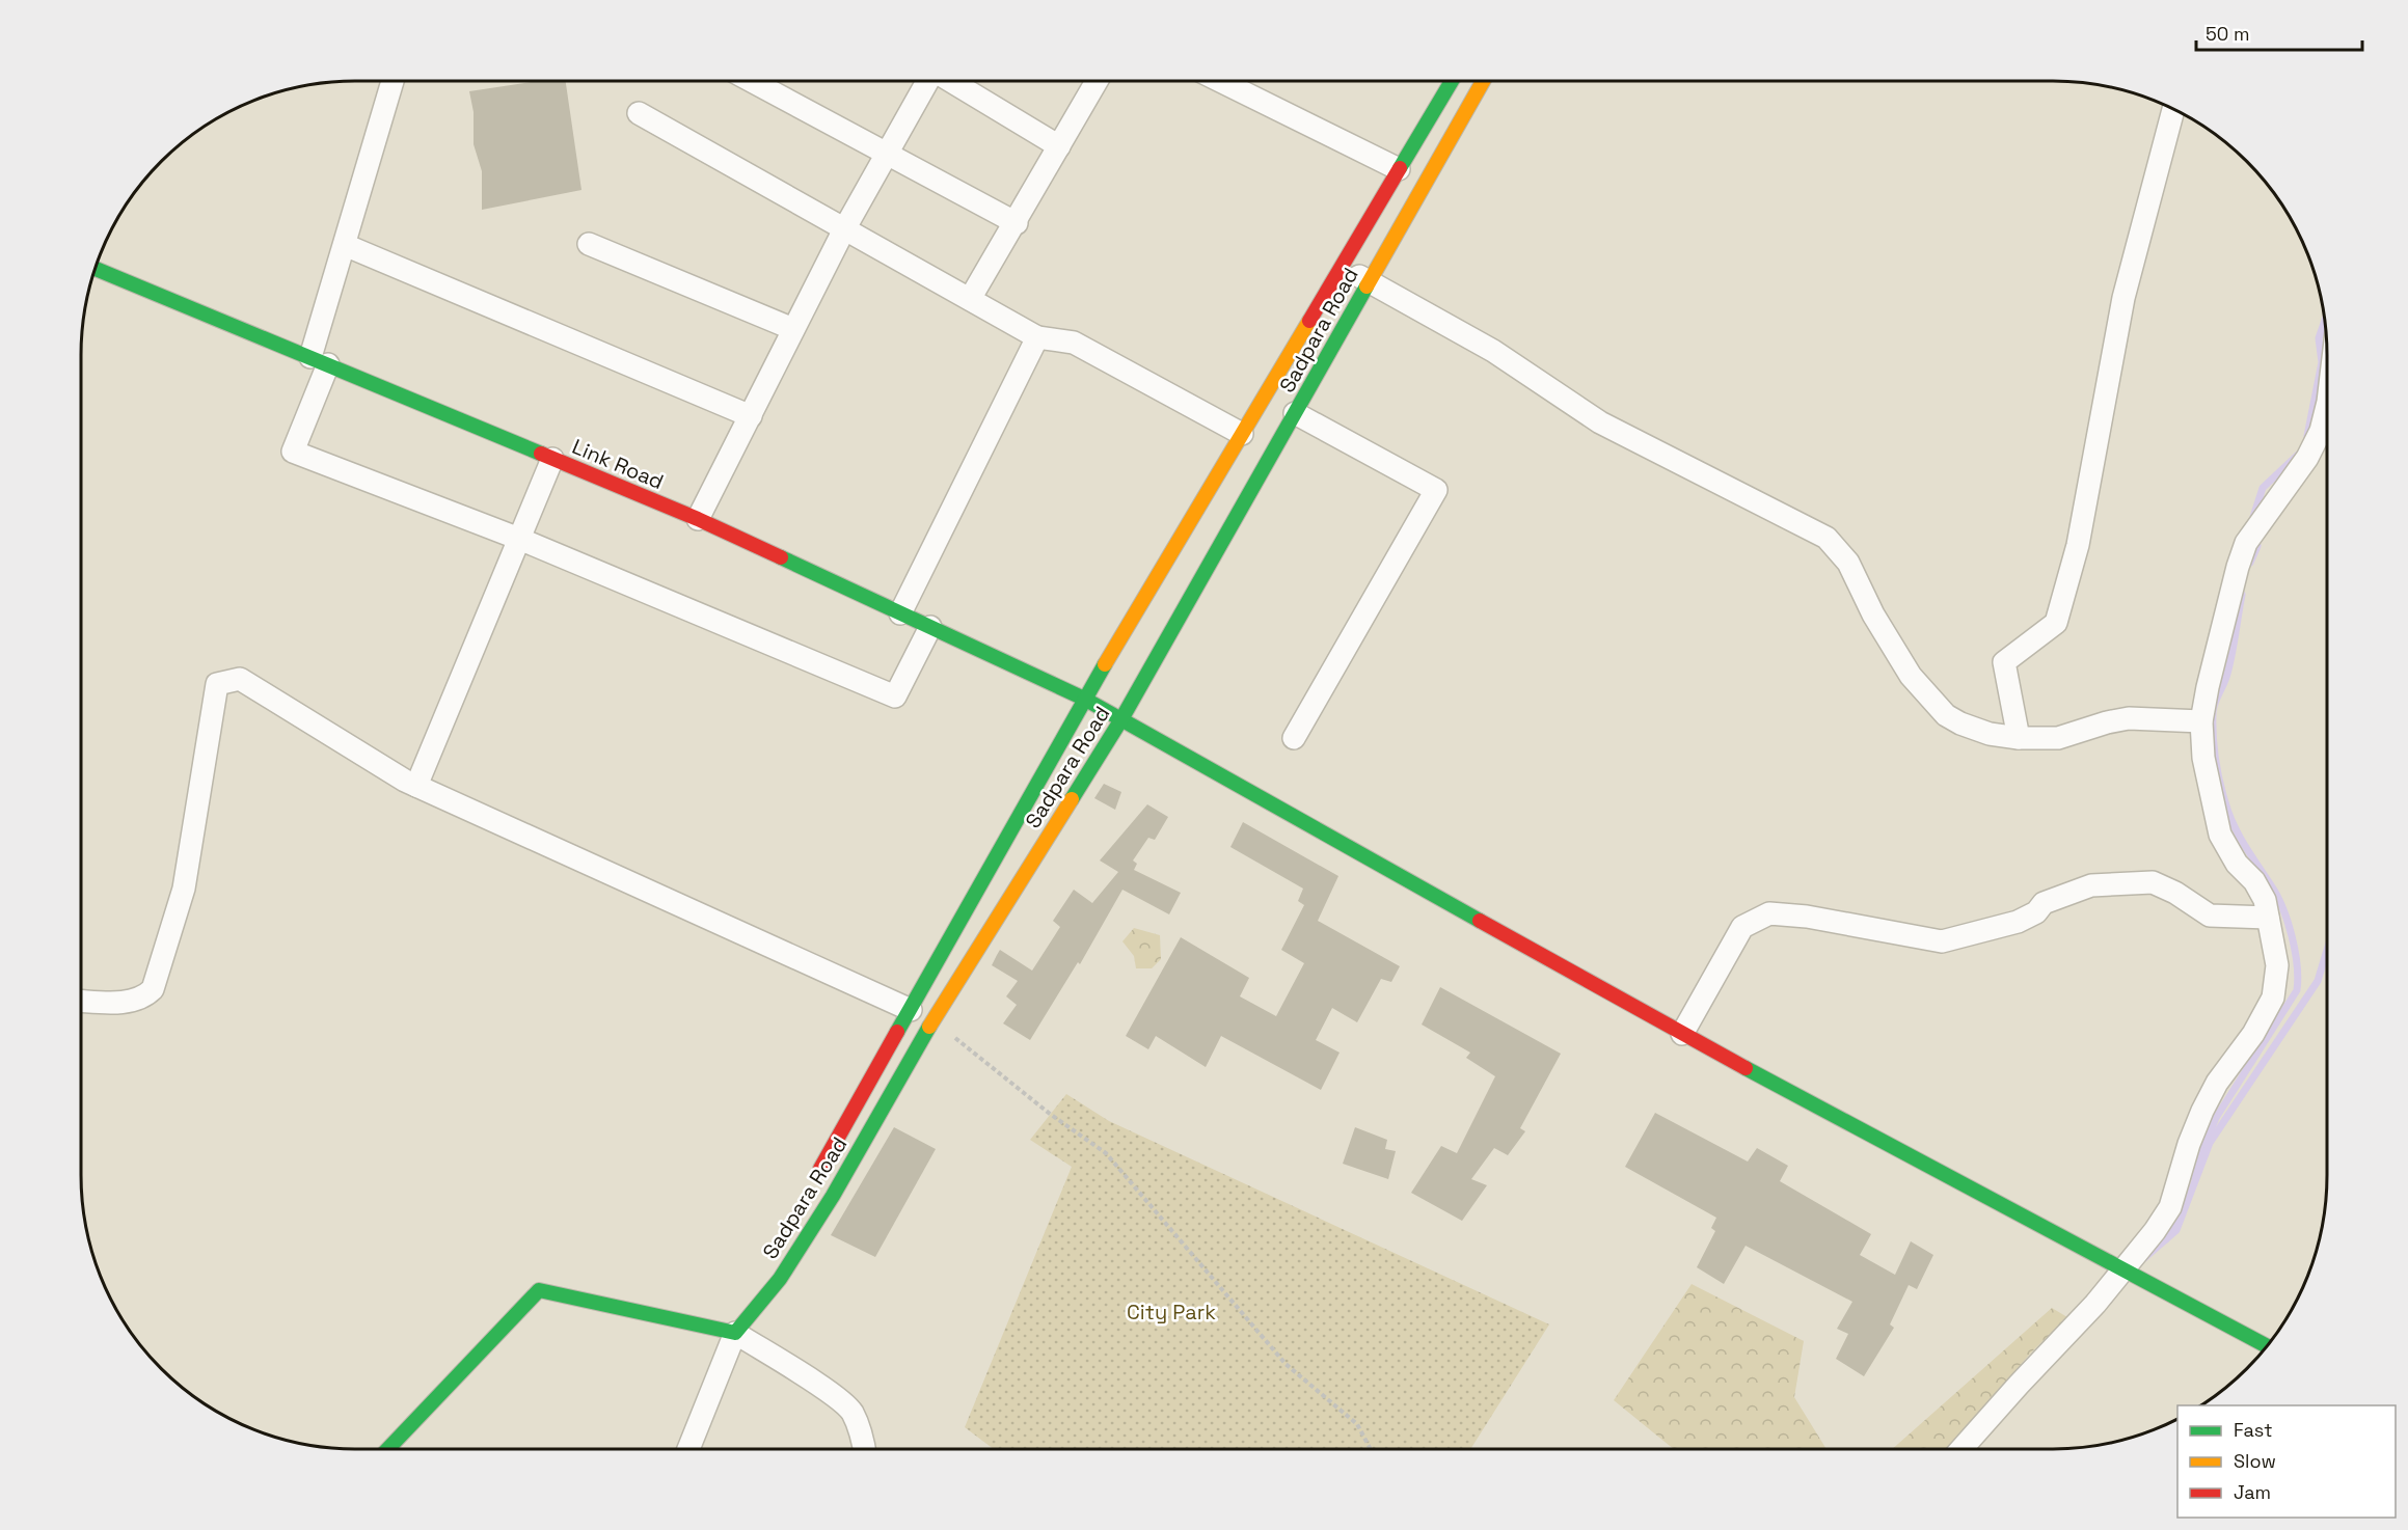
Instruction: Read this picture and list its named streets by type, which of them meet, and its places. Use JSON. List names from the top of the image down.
{
  "streets": {
    "main road": ["Sadpara Road", "Link Road"]
  },
  "crossings": [
    ["Sadpara Road", "Link Road"]
  ],
  "parks": ["City Park"],
  "legend": ["Fast", "Slow", "Jam"],
  "scale_bar": "50 m"
}
